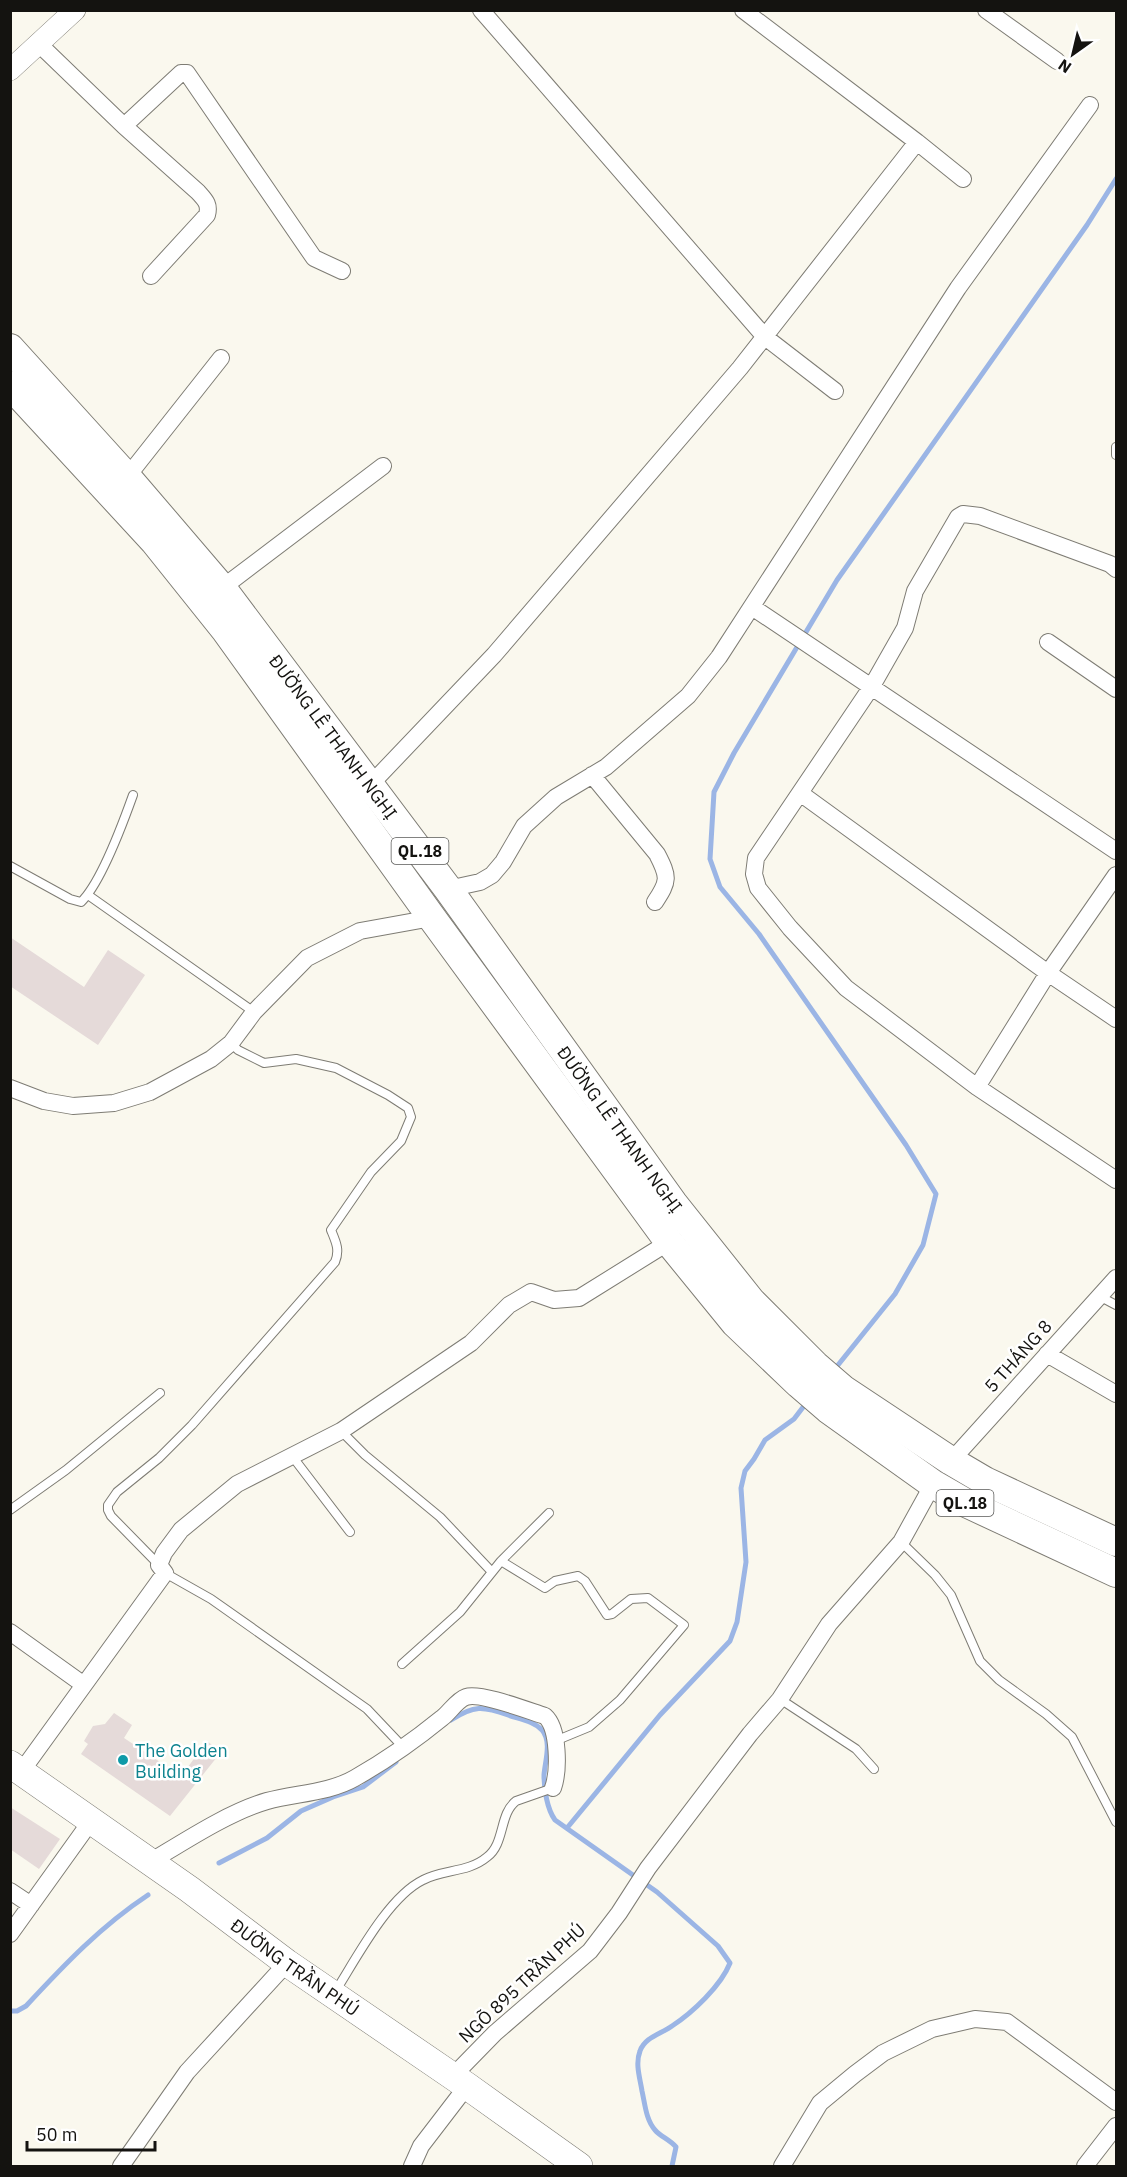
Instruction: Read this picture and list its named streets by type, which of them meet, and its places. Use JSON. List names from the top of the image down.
{
  "streets": {
    "highway": ["ĐƯỜNG LÊ THANH NGHỊ", "QL.18"],
    "main road": ["ĐƯỜNG TRẦN PHÚ"],
    "street": ["5 THÁNG 8", "NGÕ 895 TRẦN PHÚ"]
  },
  "crossings": [
    ["ĐƯỜNG LÊ THANH NGHỊ", "QL.18"],
    ["QL.18", "5 THÁNG 8"],
    ["QL.18", "NGÕ 895 TRẦN PHÚ"],
    ["ĐƯỜNG TRẦN PHÚ", "NGÕ 895 TRẦN PHÚ"]
  ],
  "places": ["The Golden Building"],
  "scale_bar": "50 m",
  "north": "bottom left"
}
